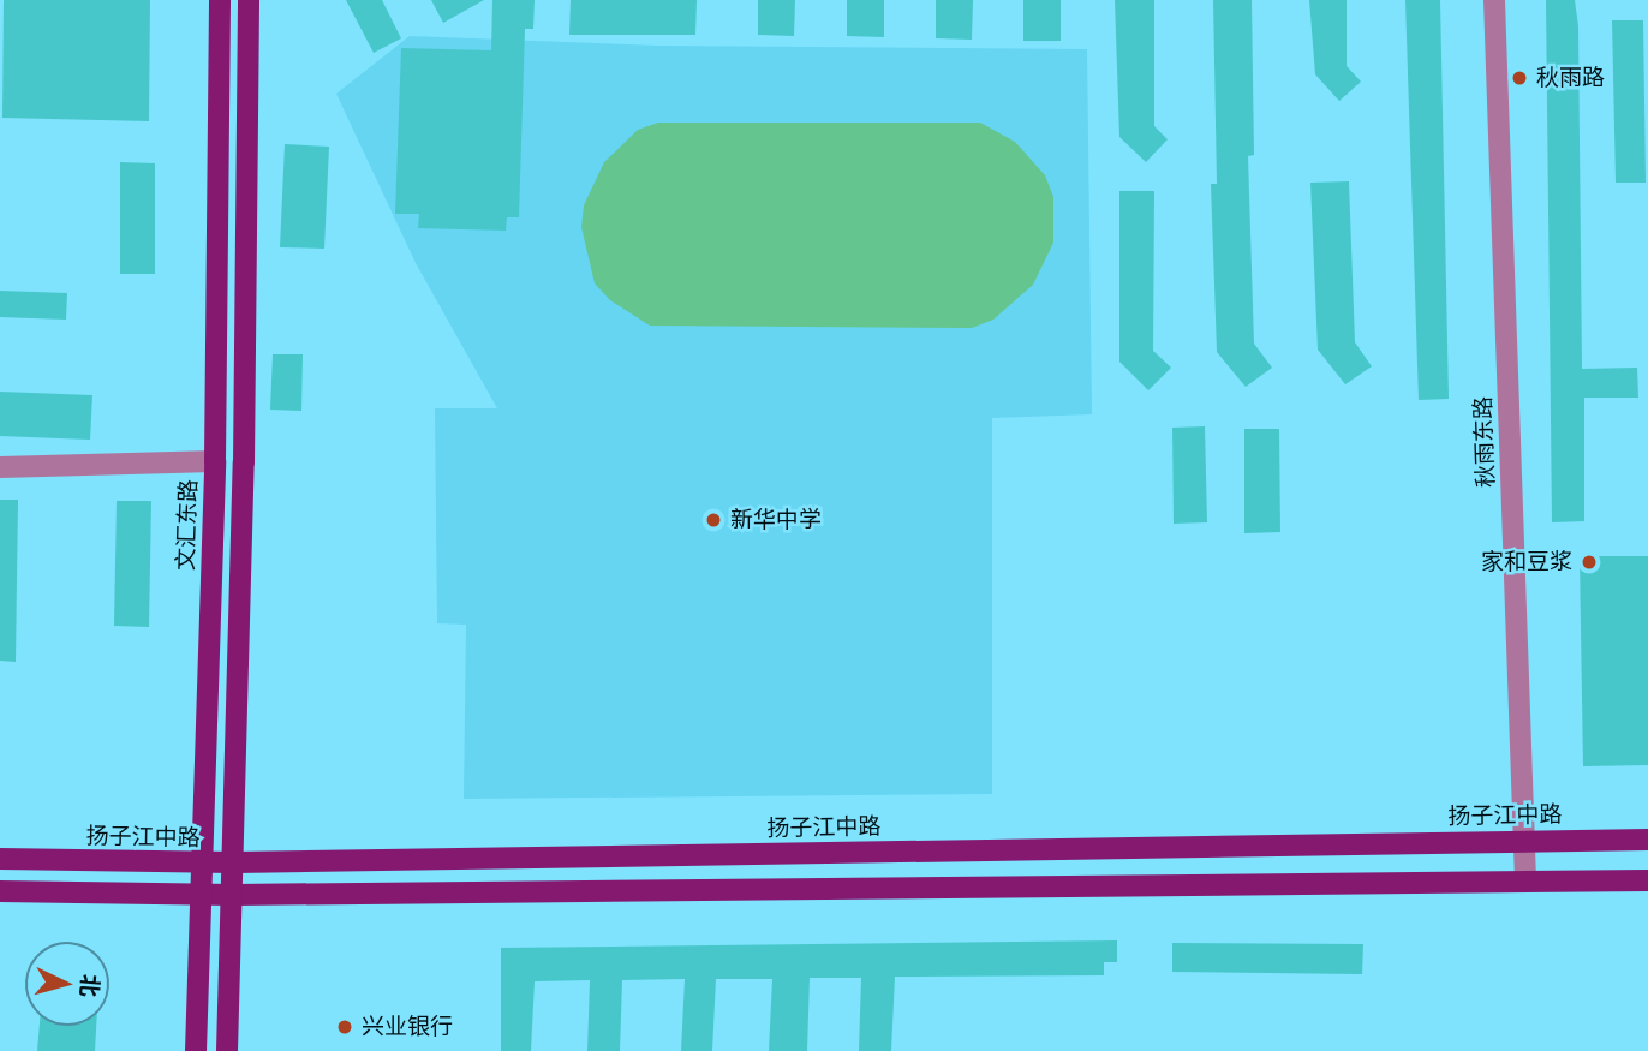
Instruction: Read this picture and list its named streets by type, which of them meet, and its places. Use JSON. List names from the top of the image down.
{
  "streets": {
    "main road": ["文汇东路", "扬子江中路"],
    "street": ["秋雨东路"]
  },
  "crossings": [
    ["秋雨东路", "扬子江中路"],
    ["文汇东路", "扬子江中路"]
  ],
  "places": [
    "秋雨路",
    "新华中学",
    "家和豆浆",
    "兴业银行"
  ],
  "north": "right"
}
